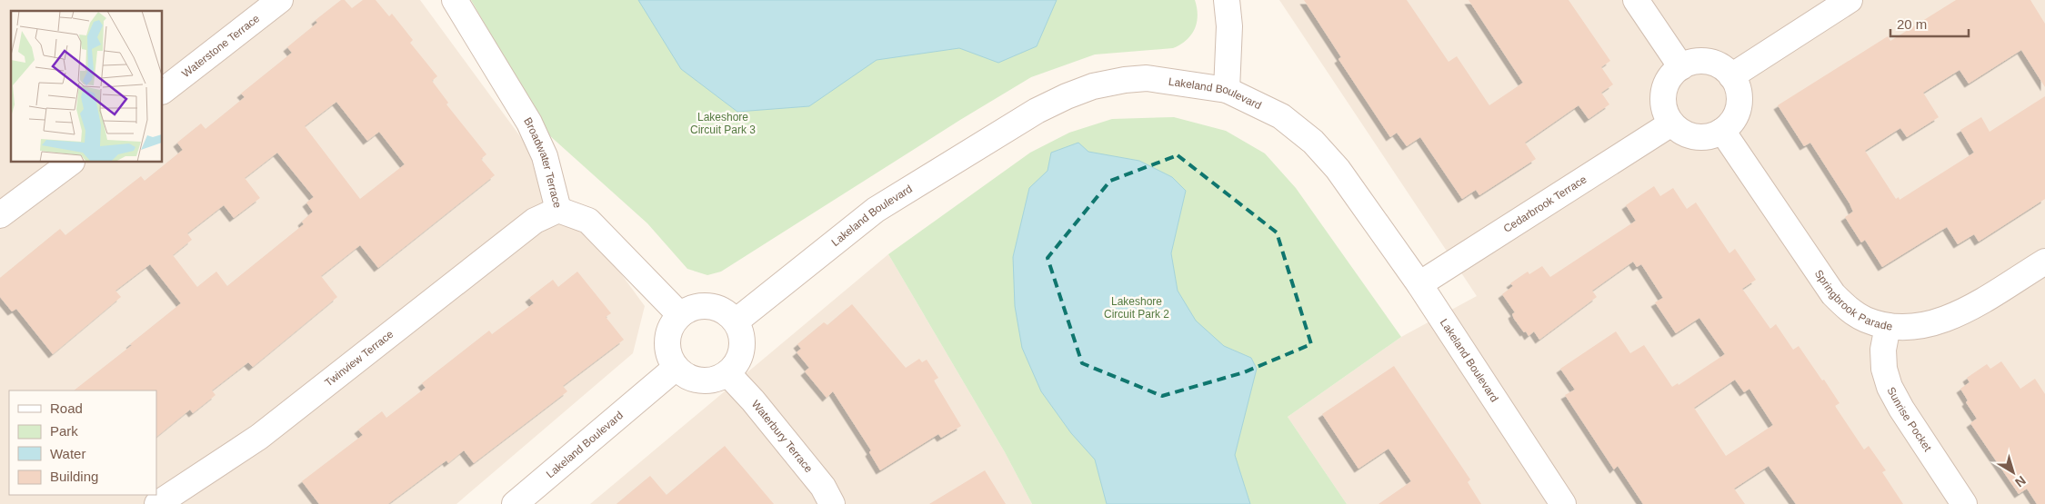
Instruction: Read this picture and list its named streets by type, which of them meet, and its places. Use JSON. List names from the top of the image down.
{
  "streets": {
    "street": [
      "Waterstone Terrace",
      "Lakeland Boulevard",
      "Broadwater Terrace",
      "Cedarbrook Terrace",
      "Springbrook Parade",
      "Twinview Terrace",
      "Sunrise Pocket",
      "Waterbury Terrace"
    ]
  },
  "crossings": [
    ["Lakeland Boulevard", "Broadwater Terrace"],
    ["Lakeland Boulevard", "Cedarbrook Terrace"],
    ["Lakeland Boulevard", "Waterbury Terrace"],
    ["Broadwater Terrace", "Twinview Terrace"],
    ["Broadwater Terrace", "Waterbury Terrace"],
    ["Cedarbrook Terrace", "Springbrook Parade"],
    ["Springbrook Parade", "Sunrise Pocket"]
  ],
  "parks": ["Lakeshore Circuit Park 3", "Lakeshore Circuit Park 2"],
  "legend": [
    "Road",
    "Park",
    "Water",
    "Building"
  ],
  "scale_bar": "20 m",
  "north": "bottom right"
}
